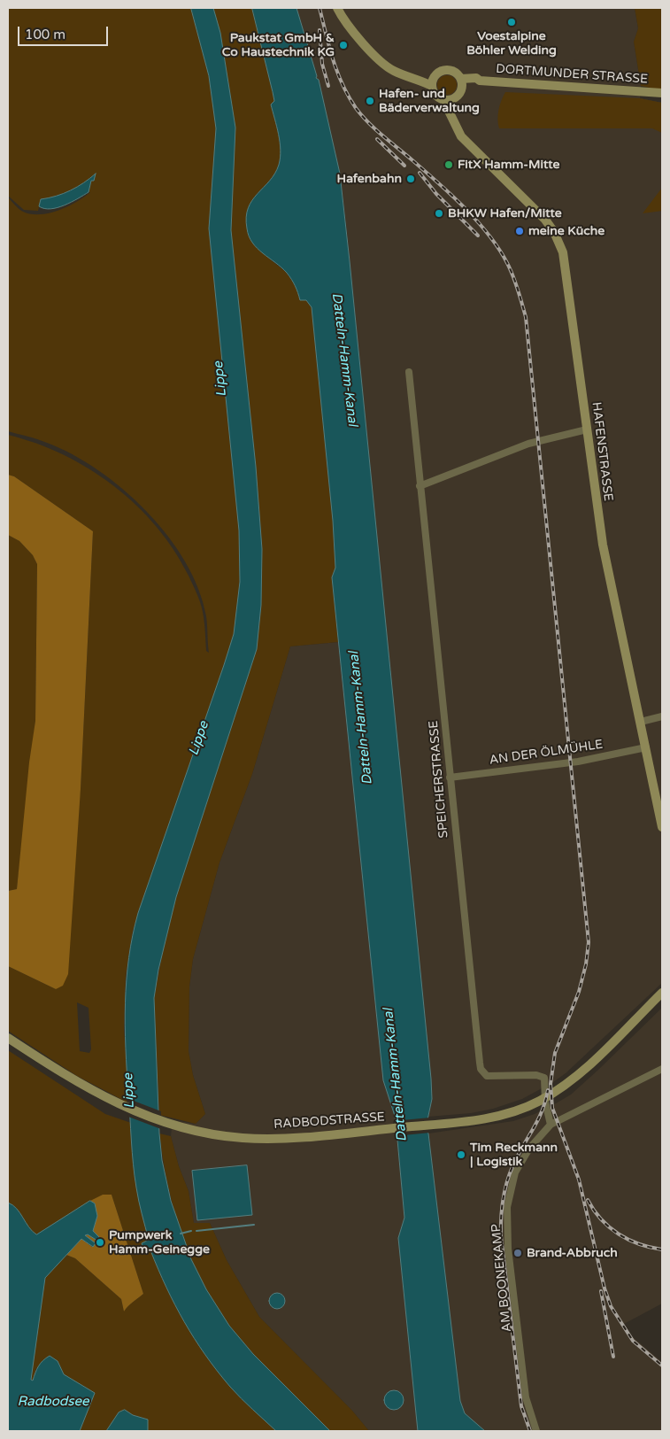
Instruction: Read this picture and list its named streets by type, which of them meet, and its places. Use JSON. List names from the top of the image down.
{
  "streets": {
    "main road": ["DORTMUNDER STRASSE", "HAFENSTRASSE", "RADBODSTRASSE"],
    "street": ["AN DER ÖLMÜHLE", "SPEICHERSTRASSE", "AM BOONEKAMP"]
  },
  "crossings": [
    ["DORTMUNDER STRASSE", "HAFENSTRASSE"],
    ["HAFENSTRASSE", "AN DER ÖLMÜHLE"],
    ["AN DER ÖLMÜHLE", "SPEICHERSTRASSE"],
    ["SPEICHERSTRASSE", "AM BOONEKAMP"]
  ],
  "water": ["Datteln-Hamm-Kanal", "Lippe", "Radbodsee"],
  "places": [
    "Voestalpine Böhler Welding",
    "Paukstat GmbH & Co Haustechnik KG",
    "Hafen- und Bäderverwaltung",
    "FitX Hamm-Mitte",
    "Hafenbahn",
    "BHKW Hafen/Mitte",
    "meine Küche",
    "Tim Reckmann | Logistik",
    "Pumpwerk Hamm-Geinegge",
    "Brand-Abbruch"
  ],
  "scale_bar": "100 m"
}
